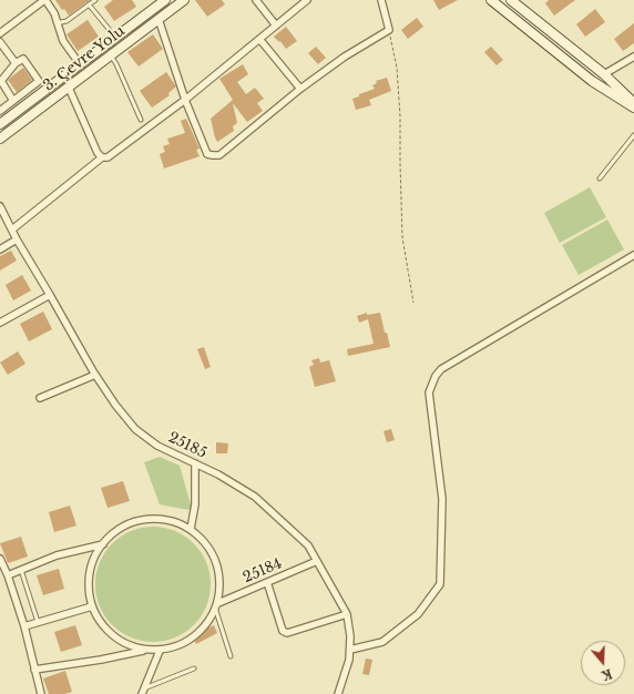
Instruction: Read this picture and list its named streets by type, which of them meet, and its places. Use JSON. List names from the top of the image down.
{
  "streets": {
    "main road": ["3. Çevre Yolu"],
    "street": ["25185", "25184"]
  },
  "crossings": [
    ["25185", "25184"]
  ],
  "north": "bottom"
}
